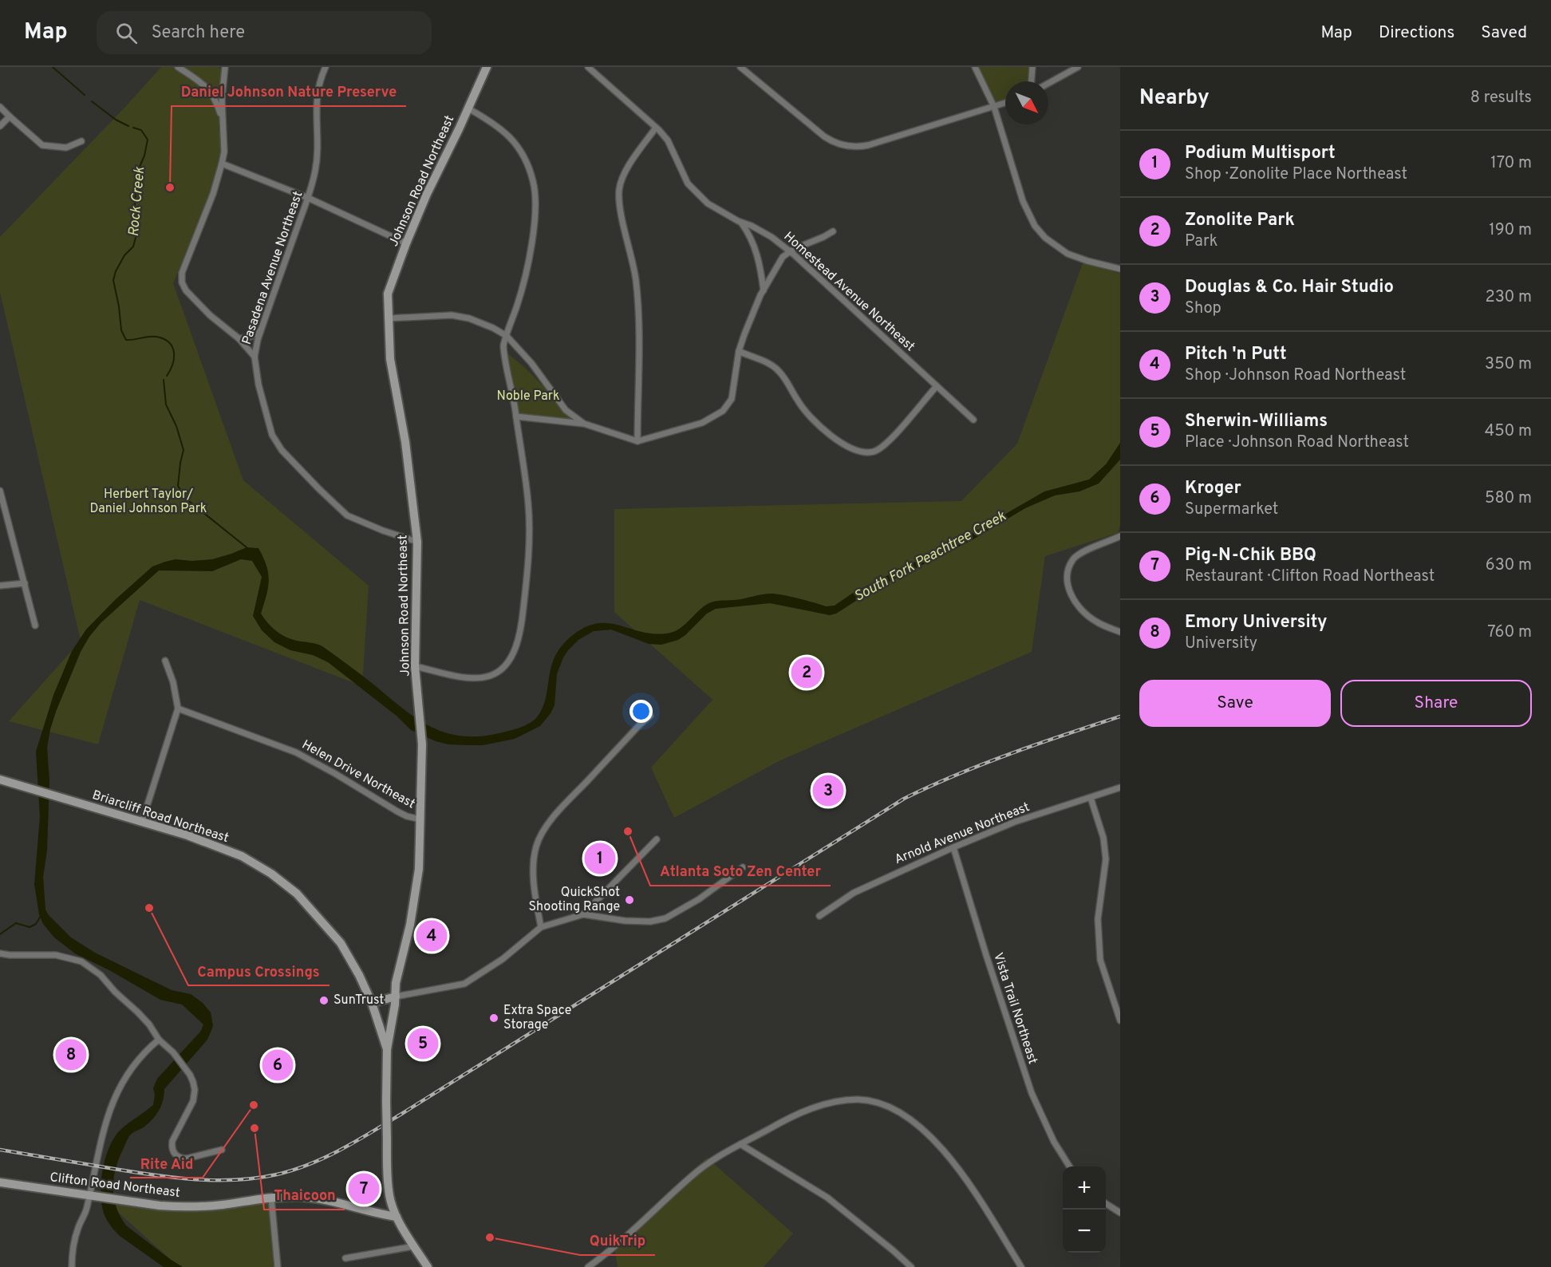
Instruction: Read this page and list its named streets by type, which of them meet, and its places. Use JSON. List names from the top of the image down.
{
  "streets": {
    "main road": ["Johnson Road Northeast", "Briarcliff Road Northeast", "Clifton Road Northeast"],
    "street": [
      "Pasadena Avenue Northeast",
      "Homestead Avenue Northeast",
      "Helen Drive Northeast",
      "Arnold Avenue Northeast",
      "Vista Trail Northeast"
    ]
  },
  "crossings": [
    ["Johnson Road Northeast", "Pasadena Avenue Northeast"],
    ["Johnson Road Northeast", "Helen Drive Northeast"],
    ["Johnson Road Northeast", "Briarcliff Road Northeast"],
    ["Briarcliff Road Northeast", "Clifton Road Northeast"],
    ["Arnold Avenue Northeast", "Vista Trail Northeast"]
  ],
  "water": ["Rock Creek", "South Fork Peachtree Creek"],
  "parks": ["Noble Park", "Herbert Taylor/ Daniel Johnson Park"],
  "places": [
    "Daniel Johnson Nature Preserve",
    "Atlanta Soto Zen Center",
    "QuickShot Shooting Range",
    "Campus Crossings",
    "SunTrust",
    "Extra Space Storage",
    "Rite Aid",
    "Thaicoon",
    "QuikTrip"
  ],
  "north": "bottom right",
  "page": {
    "header": "Map",
    "search": "Search here",
    "nav": ["Map", "Directions", "Saved"],
    "heading": ["Nearby", "8 results"],
    "list": [
      {
        "mark": "1",
        "name": "Podium Multisport",
        "note": "Shop · Zonolite Place Northeast",
        "value": "170 m"
      },
      {
        "mark": "2",
        "name": "Zonolite Park",
        "note": "Park",
        "value": "190 m"
      },
      {
        "mark": "3",
        "name": "Douglas & Co. Hair Studio",
        "note": "Shop",
        "value": "230 m"
      },
      {
        "mark": "4",
        "name": "Pitch 'n Putt",
        "note": "Shop · Johnson Road Northeast",
        "value": "350 m"
      },
      {
        "mark": "5",
        "name": "Sherwin-Williams",
        "note": "Place · Johnson Road Northeast",
        "value": "450 m"
      },
      {
        "mark": "6",
        "name": "Kroger",
        "note": "Supermarket",
        "value": "580 m"
      },
      {
        "mark": "7",
        "name": "Pig-N-Chik BBQ",
        "note": "Restaurant · Clifton Road Northeast",
        "value": "630 m"
      },
      {
        "mark": "8",
        "name": "Emory University",
        "note": "University",
        "value": "760 m"
      }
    ],
    "pins": [
      "2",
      "3",
      "1",
      "4",
      "5",
      "8",
      "6",
      "7"
    ],
    "buttons": ["Save", "Share"],
    "map_buttons": ["+", "−"]
  }
}
